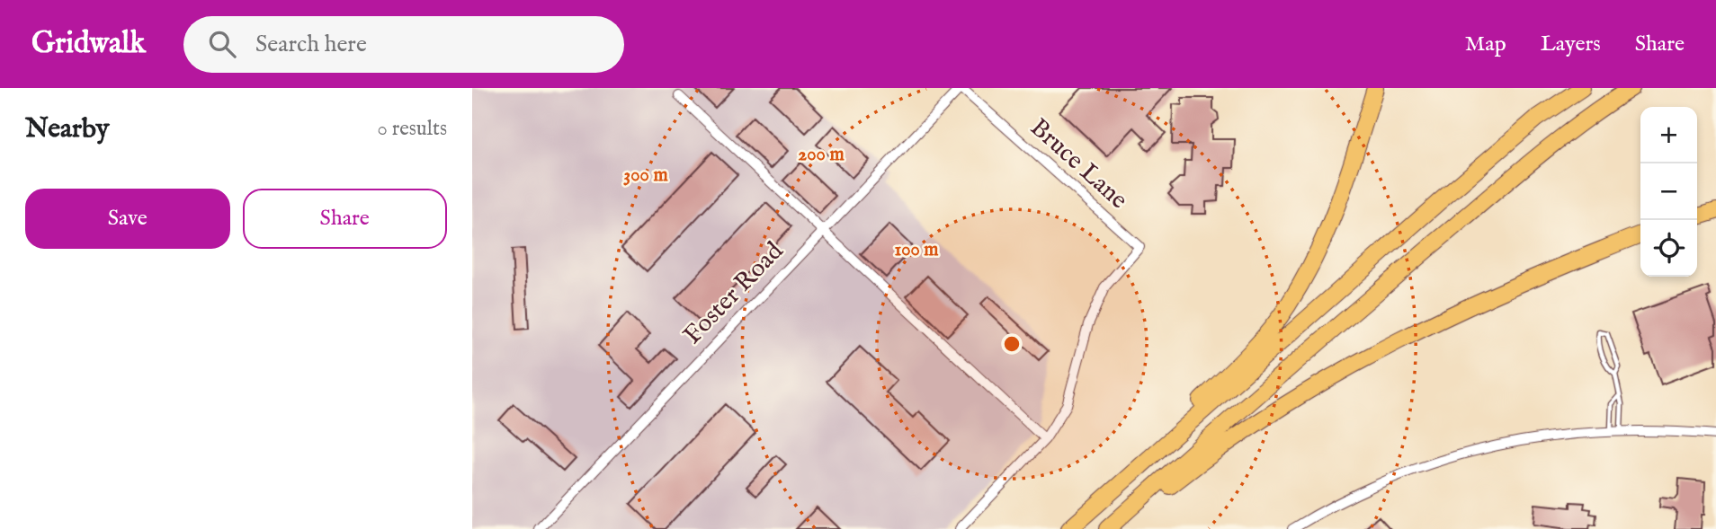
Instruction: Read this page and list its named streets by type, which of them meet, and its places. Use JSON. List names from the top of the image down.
{
  "streets": {
    "street": ["Bruce Lane", "Foster Road"]
  },
  "crossings": [
    ["Bruce Lane", "Foster Road"]
  ],
  "page": {
    "header": "Gridwalk",
    "search": "Search here",
    "nav": ["Map", "Layers", "Share"],
    "heading": ["Nearby", "0 results"],
    "map_buttons": ["+", "−"],
    "buttons": ["Save", "Share"]
  },
  "rings": ["200 m", "300 m", "100 m"]
}
